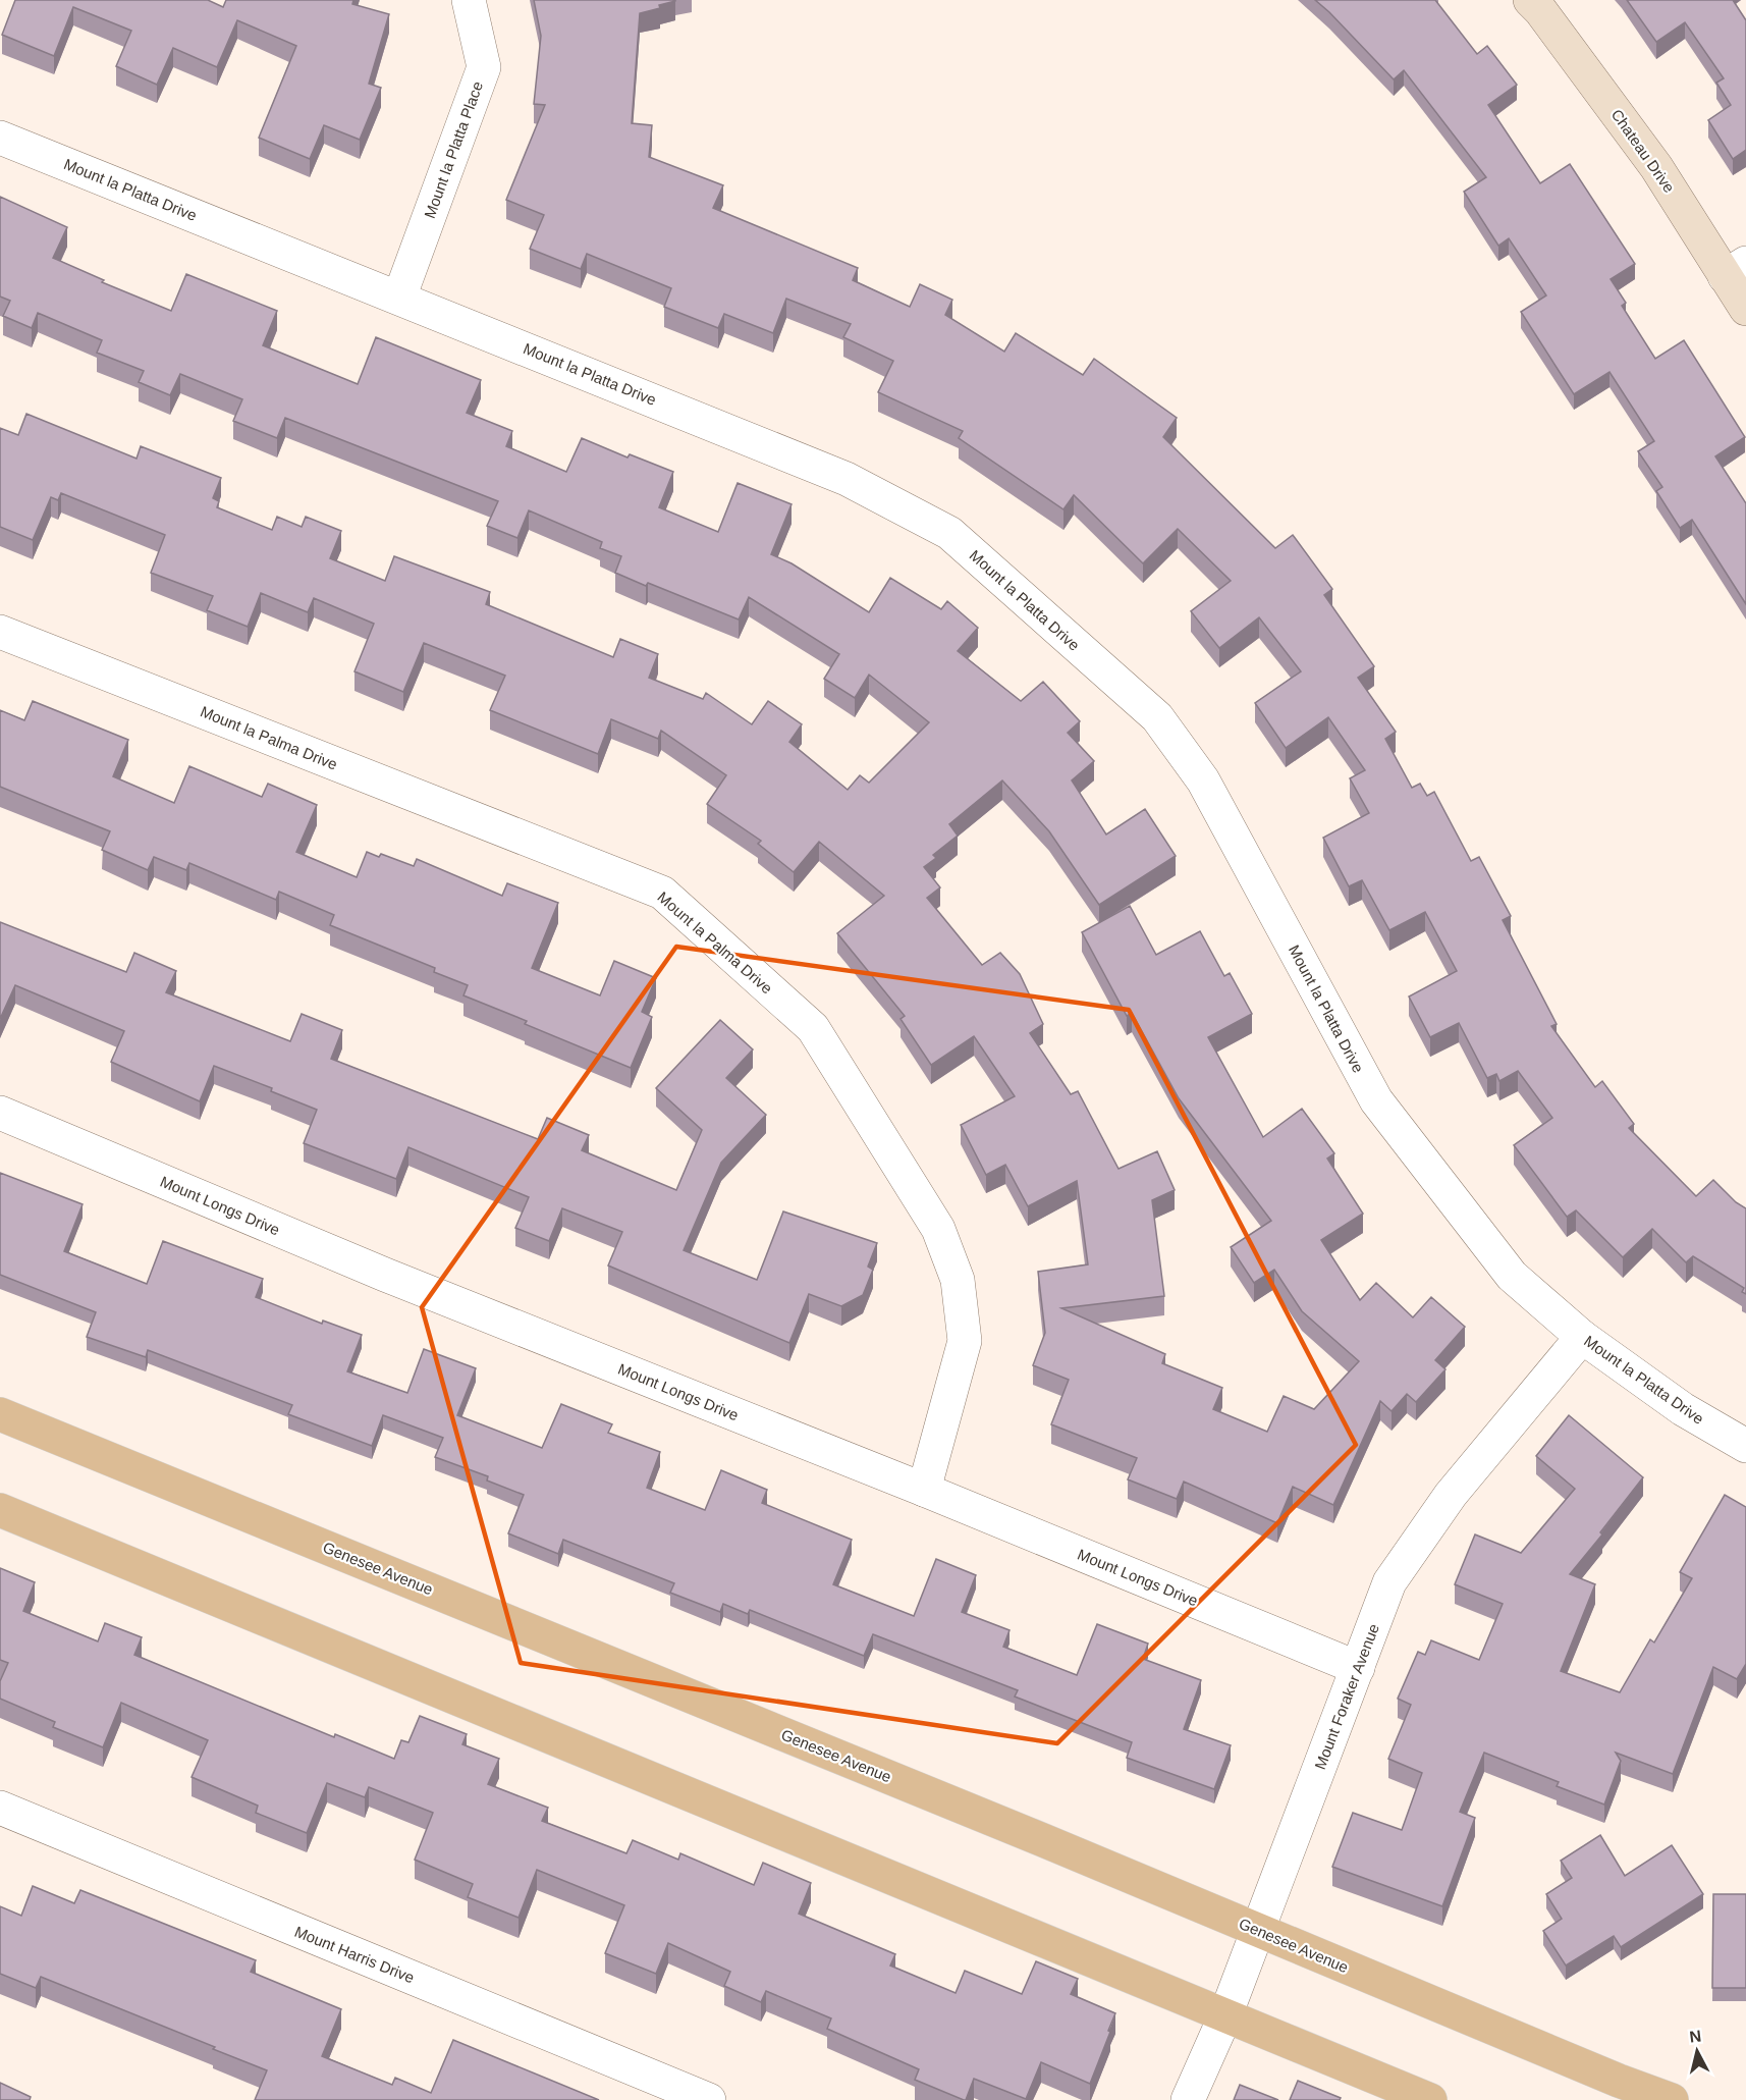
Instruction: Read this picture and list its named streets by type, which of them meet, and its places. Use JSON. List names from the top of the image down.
{
  "streets": {
    "main road": ["Genesee Avenue"],
    "street": [
      "Mount la Platta Place",
      "Chateau Drive",
      "Mount la Platta Drive",
      "Mount la Palma Drive",
      "Mount Longs Drive",
      "Mount Foraker Avenue",
      "Mount Harris Drive"
    ]
  },
  "crossings": [
    ["Mount la Platta Place", "Mount la Platta Drive"],
    ["Mount la Platta Drive", "Mount Foraker Avenue"],
    ["Mount la Palma Drive", "Mount Longs Drive"],
    ["Mount Longs Drive", "Mount Foraker Avenue"],
    ["Genesee Avenue", "Mount Foraker Avenue"]
  ],
  "north": "top"
}
